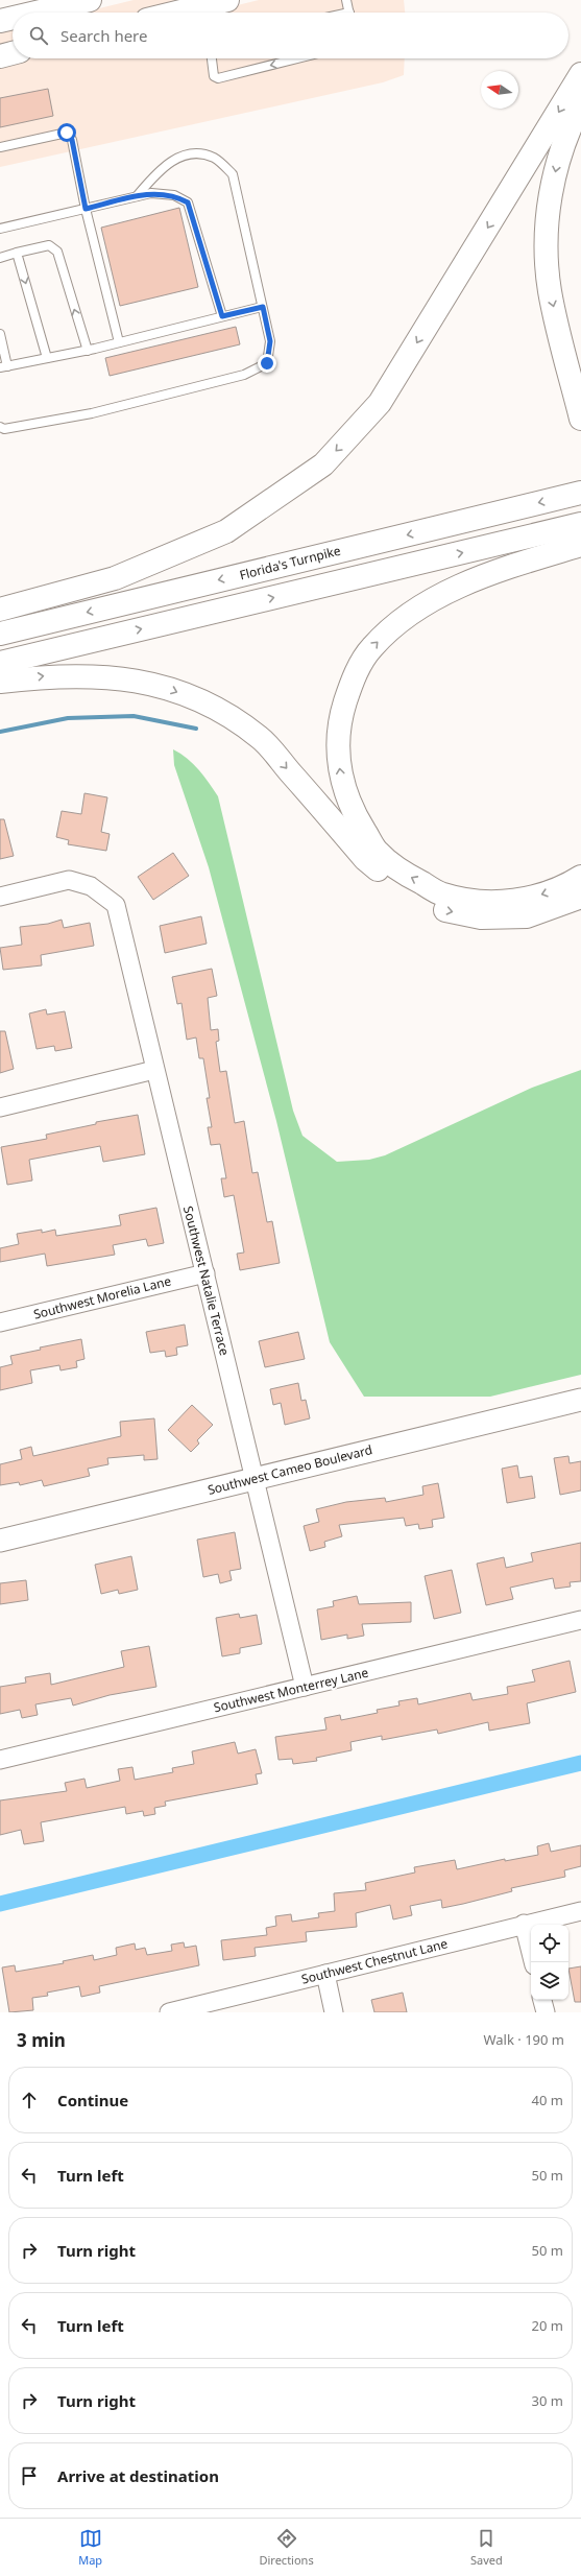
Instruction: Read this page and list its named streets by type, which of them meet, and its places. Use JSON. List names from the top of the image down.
{
  "streets": {
    "main road": ["Florida's Turnpike"],
    "street": [
      "Southwest Natalie Terrace",
      "Southwest Morelia Lane",
      "Southwest Cameo Boulevard",
      "Southwest Monterrey Lane",
      "Southwest Chestnut Lane"
    ]
  },
  "crossings": [
    ["Southwest Natalie Terrace", "Southwest Morelia Lane"],
    ["Southwest Natalie Terrace", "Southwest Cameo Boulevard"],
    ["Southwest Natalie Terrace", "Southwest Monterrey Lane"]
  ],
  "north": "left",
  "page": {
    "search": "Search here",
    "heading": ["3 min", "Walk · 190 m"],
    "list": [
      ["Continue", "40 m"],
      ["Turn left", "50 m"],
      ["Turn right", "50 m"],
      ["Turn left", "20 m"],
      ["Turn right", "30 m"],
      "Arrive at destination"
    ],
    "nav": ["Map", "Directions", "Saved"]
  }
}
